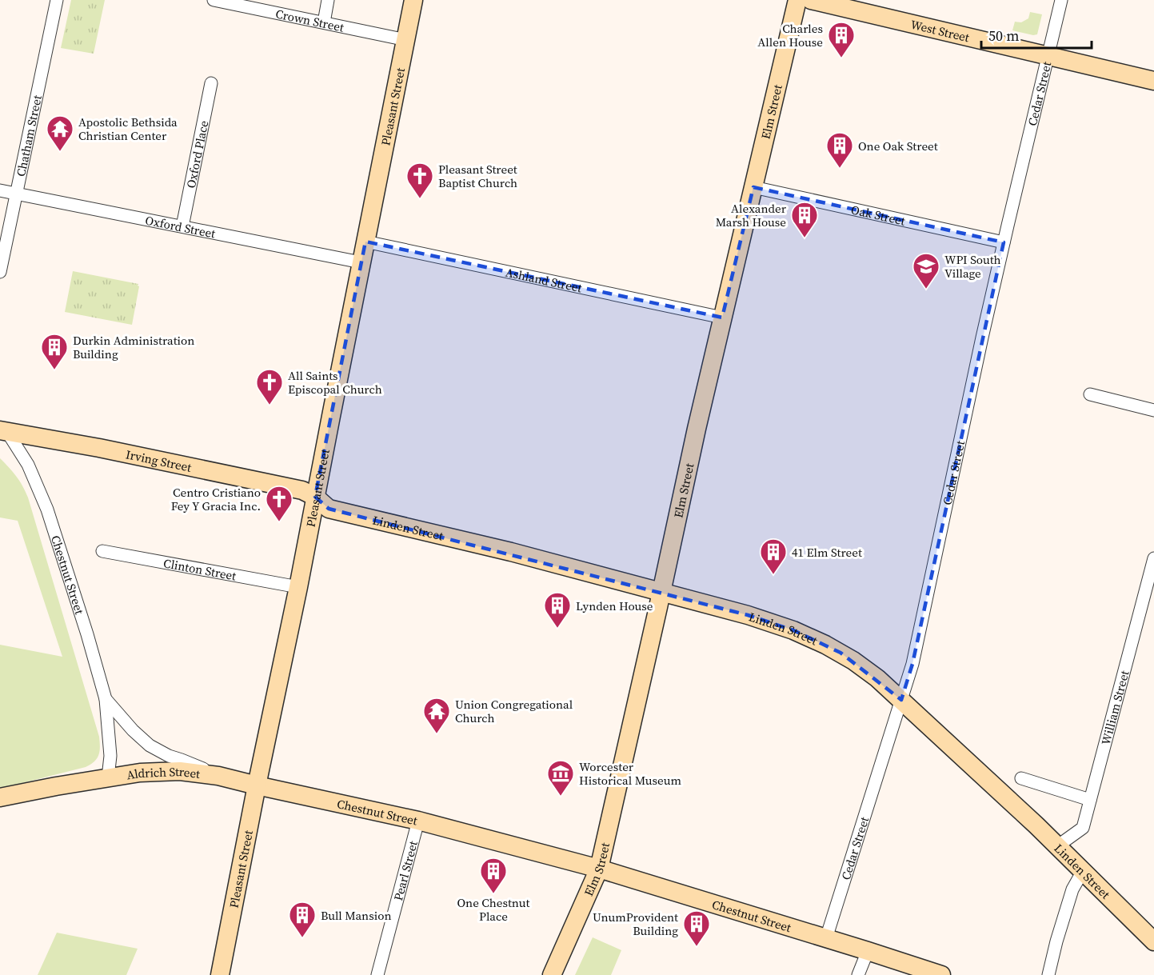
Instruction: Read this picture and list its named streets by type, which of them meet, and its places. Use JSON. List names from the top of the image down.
{
  "streets": {
    "main road": [
      "West Street",
      "Pleasant Street",
      "Elm Street",
      "Irving Street",
      "Linden Street",
      "Chestnut Street",
      "Aldrich Street"
    ],
    "street": [
      "Crown Street",
      "Cedar Street",
      "Chatham Street",
      "Oxford Place",
      "Oak Street",
      "Oxford Street",
      "Ashland Street",
      "Clinton Street",
      "William Street",
      "Pearl Street"
    ]
  },
  "crossings": [
    ["Crown Street", "Pleasant Street"],
    ["West Street", "Cedar Street"],
    ["Cedar Street", "Oak Street"],
    ["Cedar Street", "Linden Street"],
    ["Cedar Street", "Chestnut Street"],
    ["Pleasant Street", "Oxford Street"],
    ["Pleasant Street", "Ashland Street"],
    ["Pleasant Street", "Irving Street"],
    ["Pleasant Street", "Linden Street"],
    ["Pleasant Street", "Clinton Street"],
    ["Pleasant Street", "Chestnut Street"],
    ["Elm Street", "Oak Street"],
    ["Elm Street", "Ashland Street"],
    ["Elm Street", "Linden Street"],
    ["Elm Street", "Chestnut Street"],
    ["Chatham Street", "Oxford Street"],
    ["Oxford Place", "Oxford Street"],
    ["Irving Street", "Linden Street"],
    ["Irving Street", "Chestnut Street"],
    ["Linden Street", "William Street"],
    ["Chestnut Street", "Aldrich Street"],
    ["Chestnut Street", "Pearl Street"]
  ],
  "places": {
    "building": [
      "Charles Allen House",
      "One Oak Street",
      "Alexander Marsh House",
      "Durkin Administration Building",
      "41 Elm Street",
      "Lynden House",
      "One Chestnut Place",
      "Bull Mansion",
      "UnumProvident Building"
    ],
    "temple": ["Apostolic Bethsida Christian Center", "Union Congregational Church"],
    "church": ["Pleasant Street Baptist Church", "All Saints Episcopal Church", "Centro Cristiano Fey Y Gracia Inc."],
    "school or university": ["WPI South Village"],
    "museum": ["Worcester Historical Museum"]
  },
  "scale_bar": "50 m"
}
